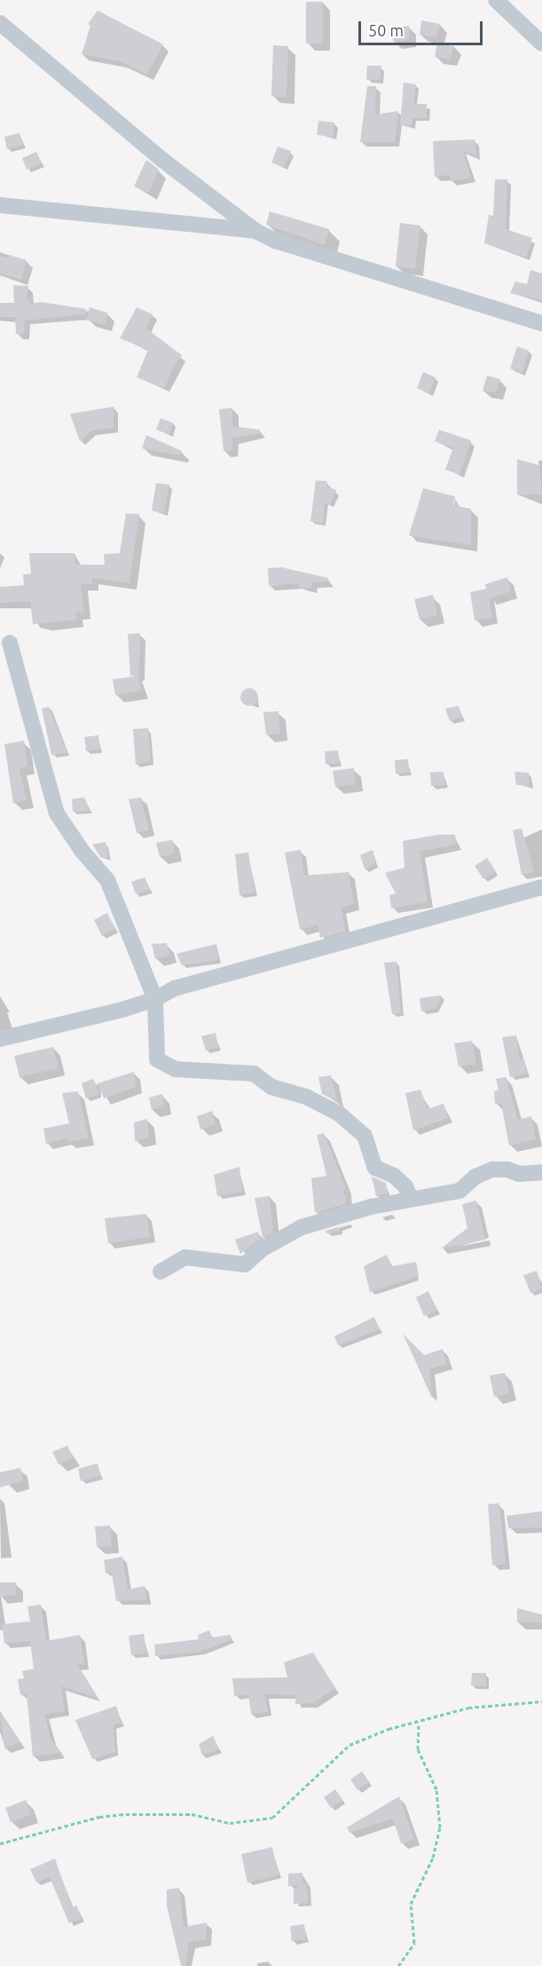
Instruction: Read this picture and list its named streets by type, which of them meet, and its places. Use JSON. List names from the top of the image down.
{
  "scale_bar": "50 m"
}
